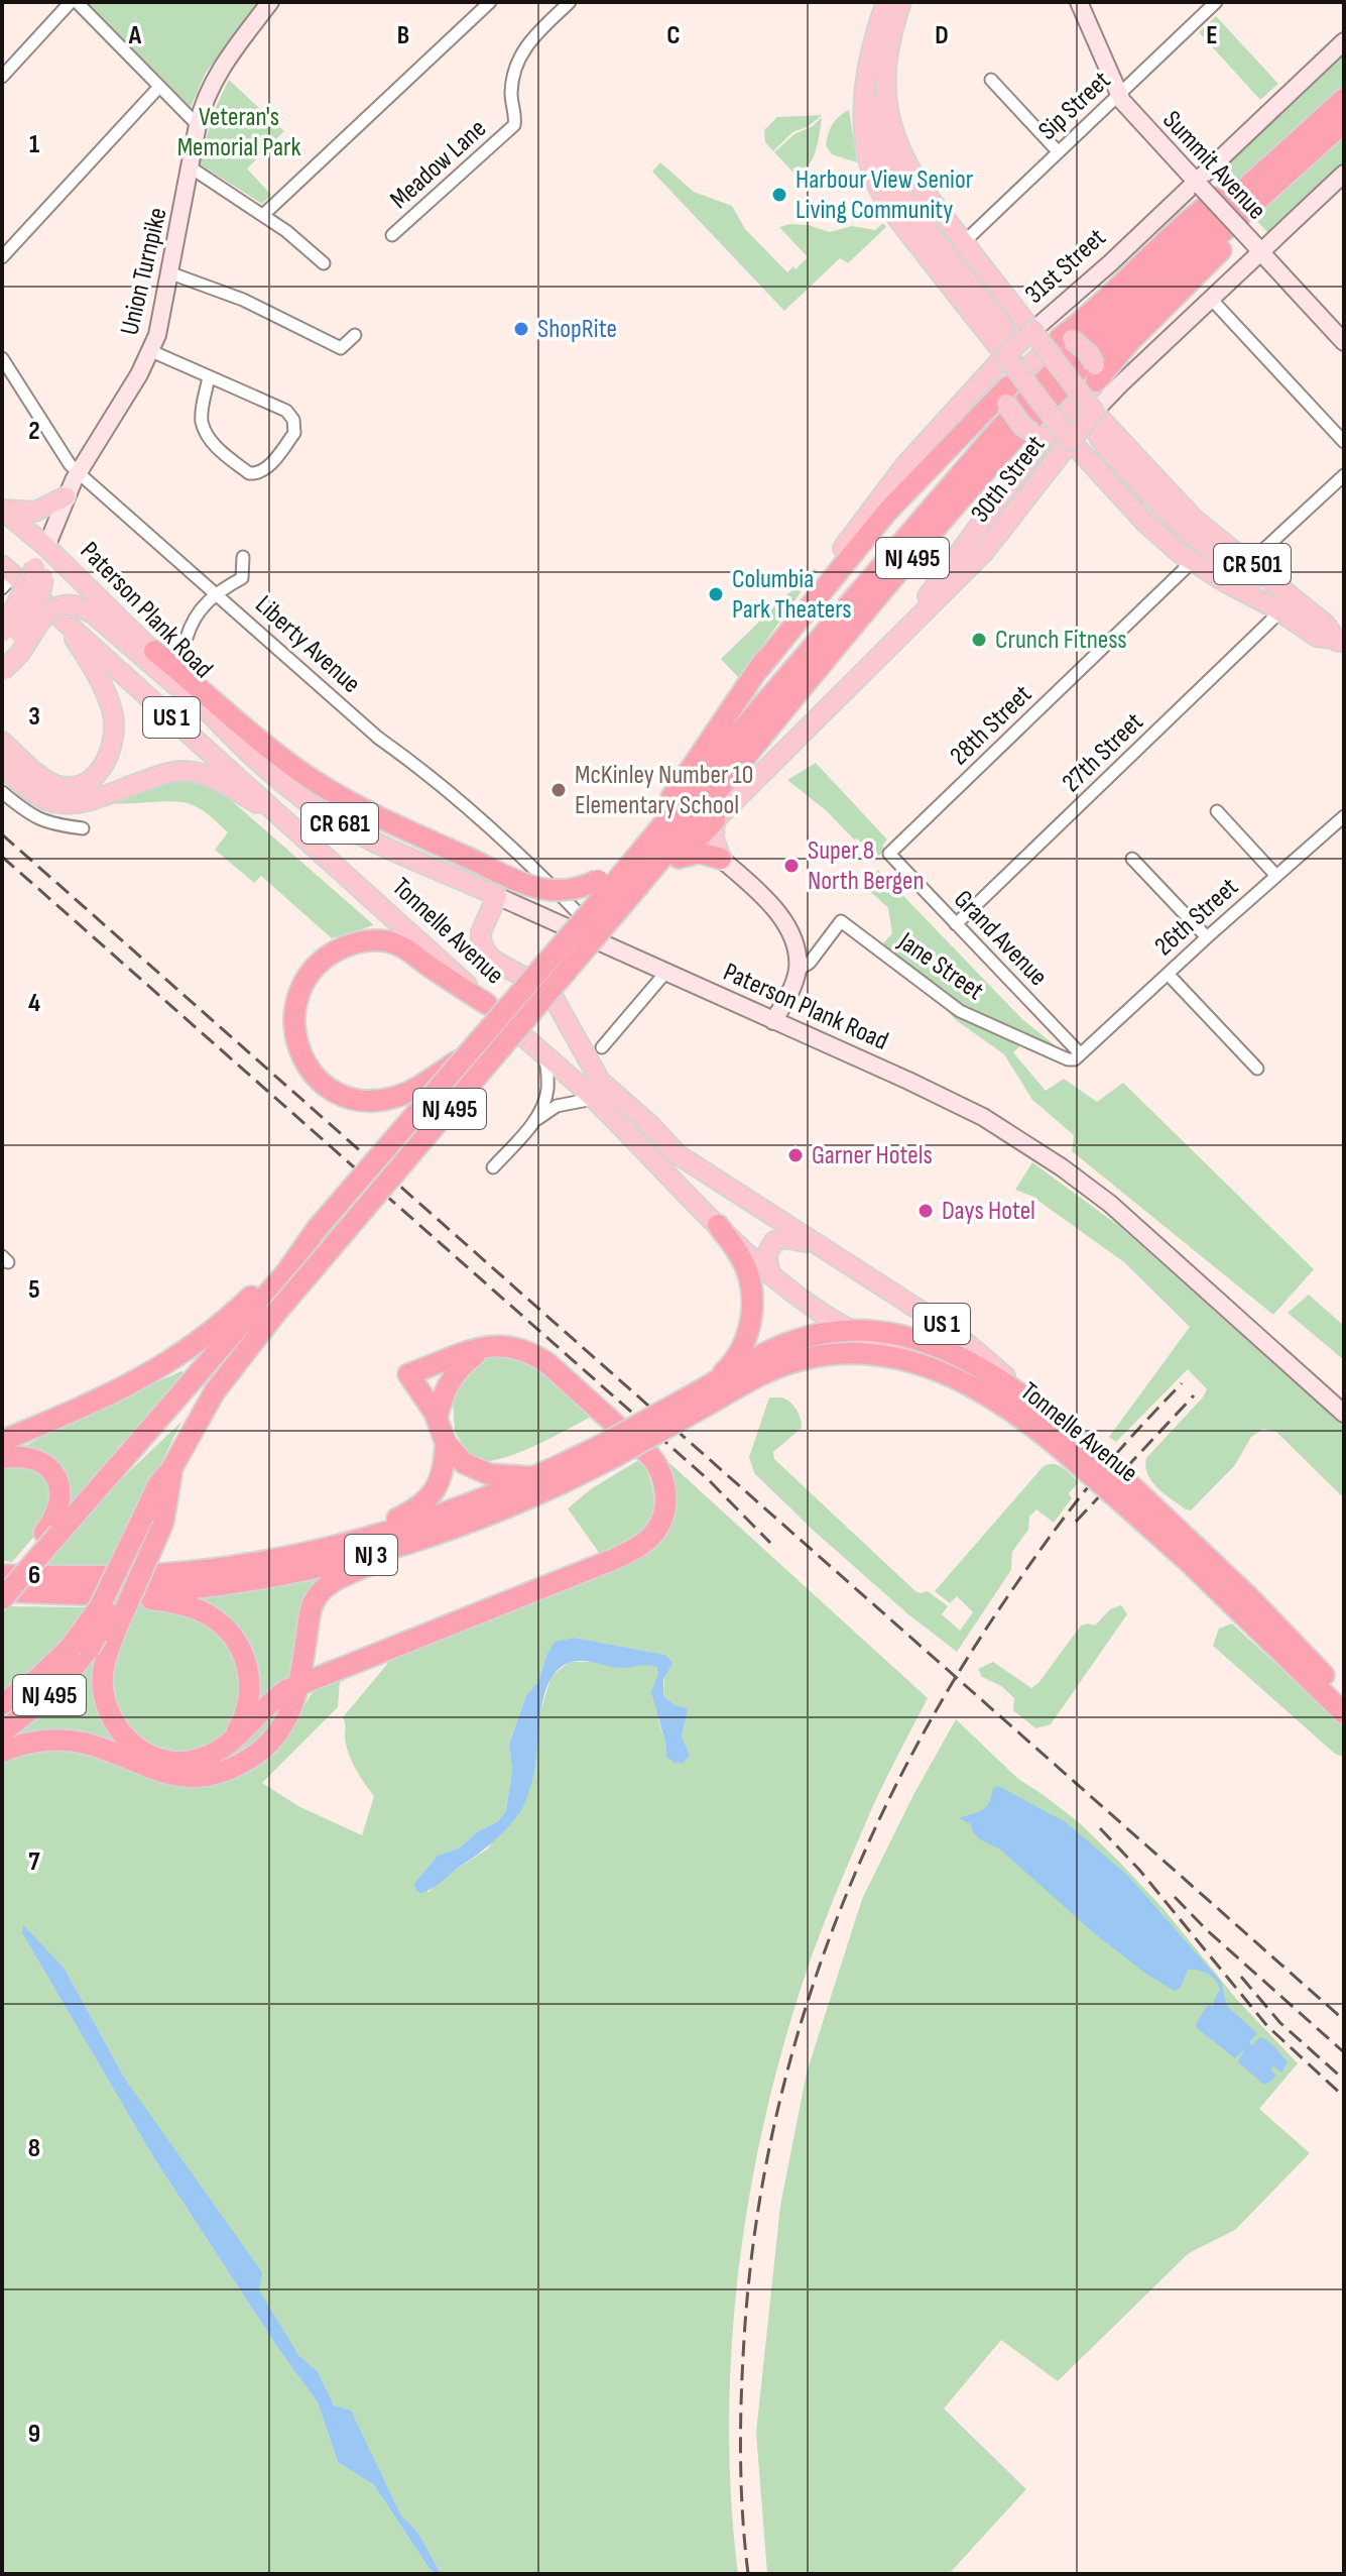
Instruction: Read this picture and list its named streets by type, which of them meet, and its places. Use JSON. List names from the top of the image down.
{
  "streets": {
    "highway": [
      "NJ 495",
      "US 1",
      "Tonnelle Avenue",
      "NJ 3"
    ],
    "main road": [
      "Summit Avenue",
      "31st Street",
      "Union Turnpike",
      "30th Street",
      "CR 501",
      "Paterson Plank Road",
      "CR 681"
    ],
    "street": [
      "Sip Street",
      "Meadow Lane",
      "Liberty Avenue",
      "28th Street",
      "27th Street",
      "26th Street",
      "Grand Avenue",
      "Jane Street"
    ]
  },
  "crossings": [
    ["Sip Street", "Summit Avenue"],
    ["Sip Street", "CR 501"],
    ["Summit Avenue", "31st Street"],
    ["Summit Avenue", "30th Street"],
    ["31st Street", "CR 501"],
    ["Union Turnpike", "Paterson Plank Road"],
    ["Union Turnpike", "Liberty Avenue"],
    ["30th Street", "CR 501"],
    ["CR 501", "28th Street"],
    ["CR 501", "27th Street"],
    ["Paterson Plank Road", "Liberty Avenue"],
    ["Paterson Plank Road", "Tonnelle Avenue"],
    ["28th Street", "Grand Avenue"],
    ["27th Street", "Grand Avenue"],
    ["26th Street", "Grand Avenue"],
    ["26th Street", "Jane Street"],
    ["Tonnelle Avenue", "NJ 3"],
    ["Grand Avenue", "Jane Street"]
  ],
  "parks": ["Veteran's Memorial Park"],
  "places": [
    "Harbour View Senior Living Community",
    "ShopRite",
    "Columbia Park Theaters",
    "Crunch Fitness",
    "McKinley Number 10 Elementary School",
    "Super 8 North Bergen",
    "Garner Hotels",
    "Days Hotel"
  ],
  "grid": {
    "columns": [
      "A",
      "B",
      "C",
      "D",
      "E"
    ],
    "rows": [
      "1",
      "2",
      "3",
      "4",
      "5",
      "6",
      "7",
      "8",
      "9"
    ]
  }
}
